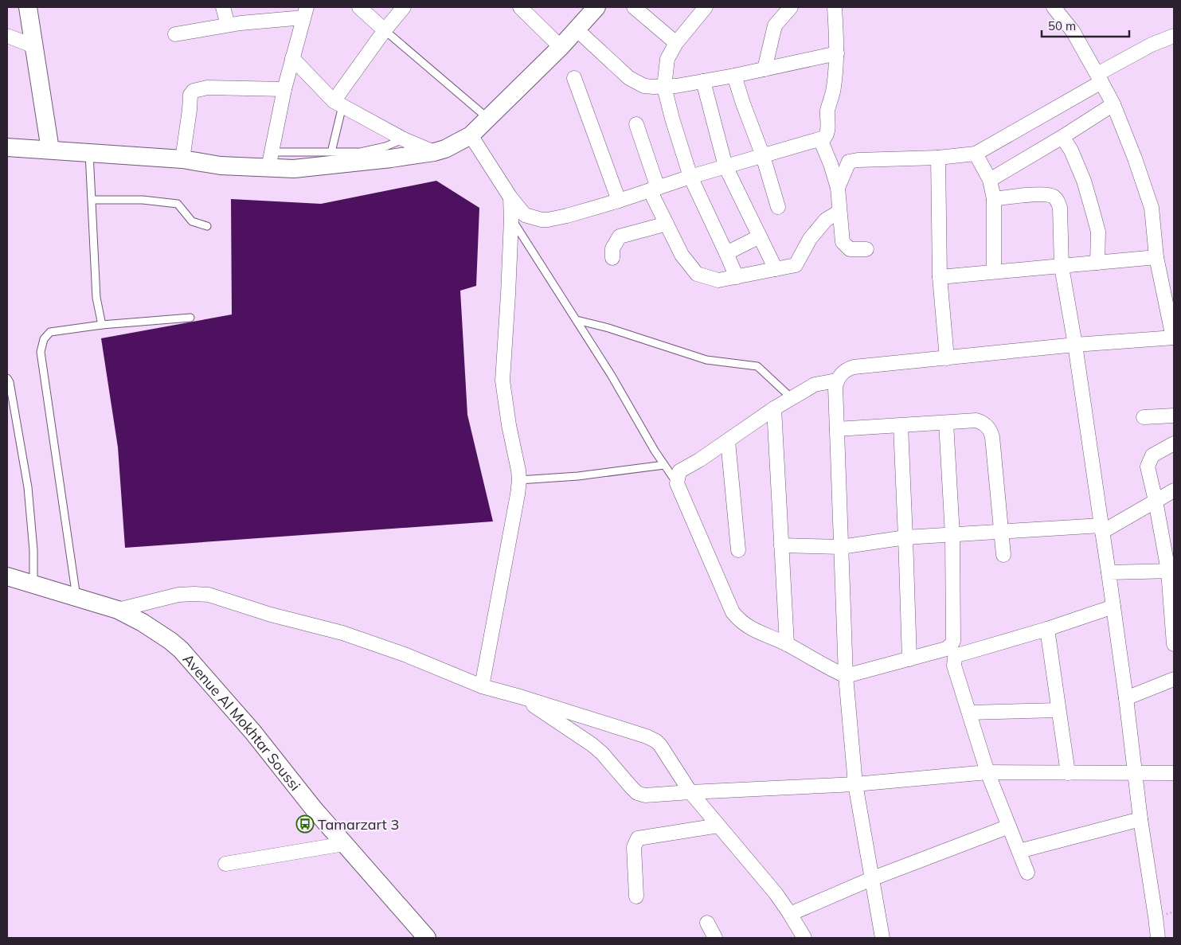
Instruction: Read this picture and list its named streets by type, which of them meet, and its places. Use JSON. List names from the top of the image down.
{
  "streets": {
    "street": ["Avenue Al Mokhtar Soussi"]
  },
  "places": {
    "bus stop": ["Tamarzart 3"]
  },
  "scale_bar": "50 m"
}
